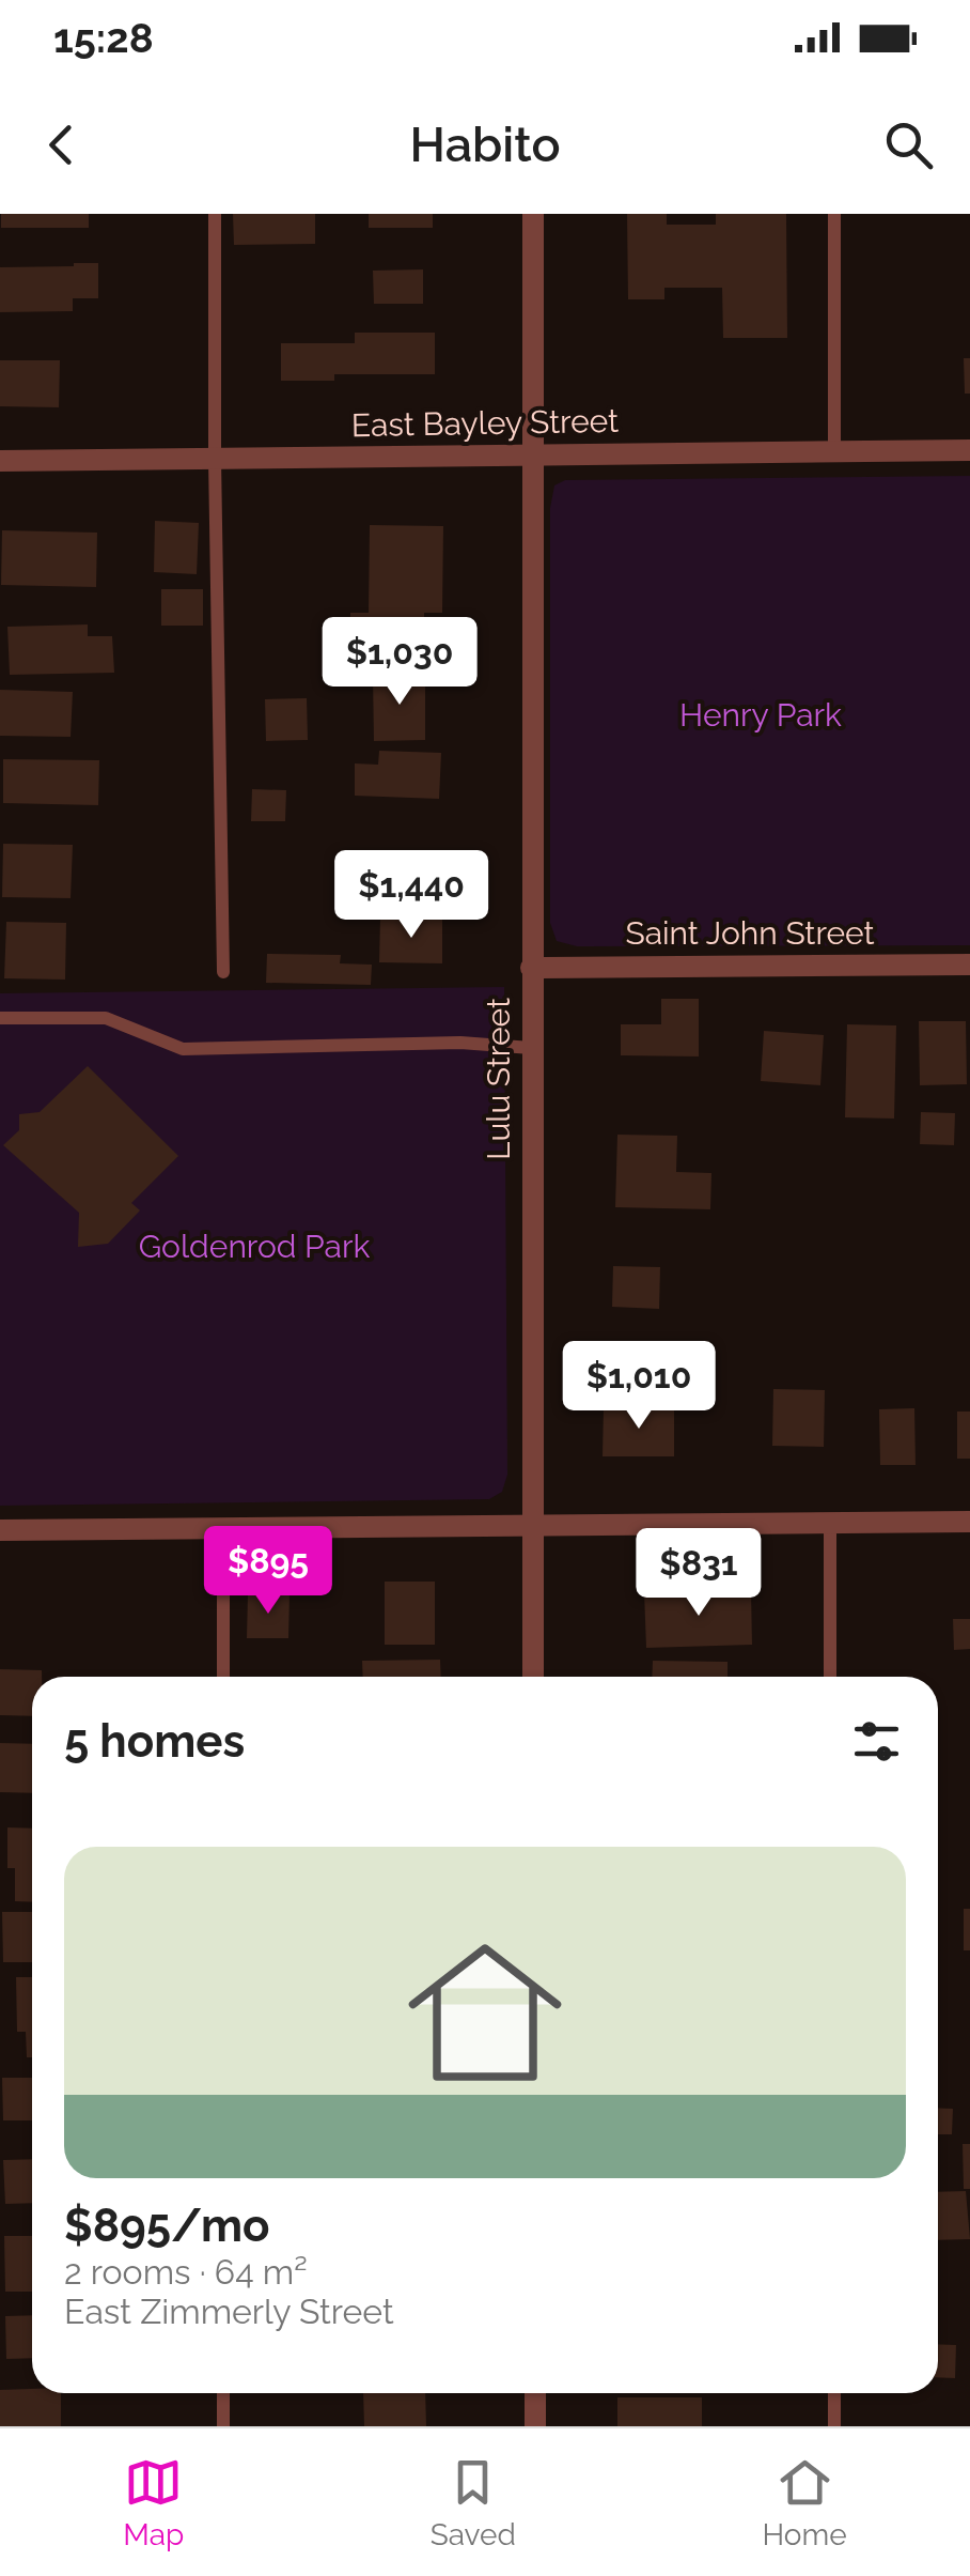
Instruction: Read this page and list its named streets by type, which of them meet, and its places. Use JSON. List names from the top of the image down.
{
  "streets": {
    "street": ["East Bayley Street", "Saint John Street", "Lulu Street"]
  },
  "crossings": [
    ["East Bayley Street", "Lulu Street"],
    ["Saint John Street", "Lulu Street"]
  ],
  "parks": ["Henry Park", "Goldenrod Park"],
  "page": {
    "status": "15:28",
    "header": "Habito",
    "price": [
      "$1,030",
      "$1,440",
      "$1,010",
      "$895",
      "$831"
    ],
    "heading": "5 homes",
    "list": [
      {
        "name": "$895/mo",
        "note": "2 rooms · 64 m² · East Zimmerly Street"
      }
    ],
    "tabs": ["Map", "Saved", "Home"]
  }
}
